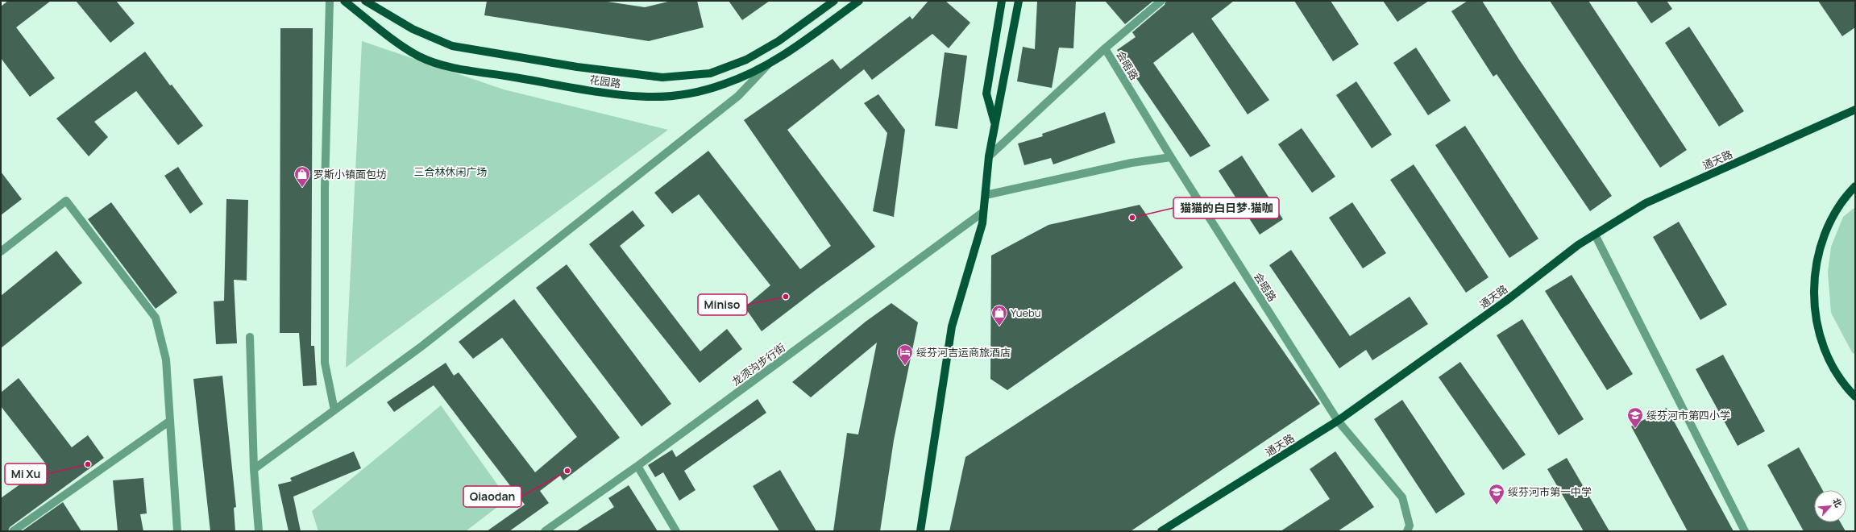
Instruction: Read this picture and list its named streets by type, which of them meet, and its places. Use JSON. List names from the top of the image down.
{
  "streets": {
    "main road": ["花园路", "通天路"],
    "street": ["会晤路", "龙须沟步行街"]
  },
  "crossings": [
    ["会晤路", "通天路"]
  ],
  "parks": ["三合林休闲广场"],
  "places": {
    "shop": ["罗斯小镇面包坊", "Yuebu"],
    "other": [
      "猫猫的白日梦·猫咖",
      "Miniso",
      "Mi Xu",
      "Qiaodan"
    ],
    "hotel": ["绥芬河吉运商旅酒店"],
    "school or university": ["绥芬河市第四小学", "绥芬河市第一中学"]
  },
  "north": "top right"
}
